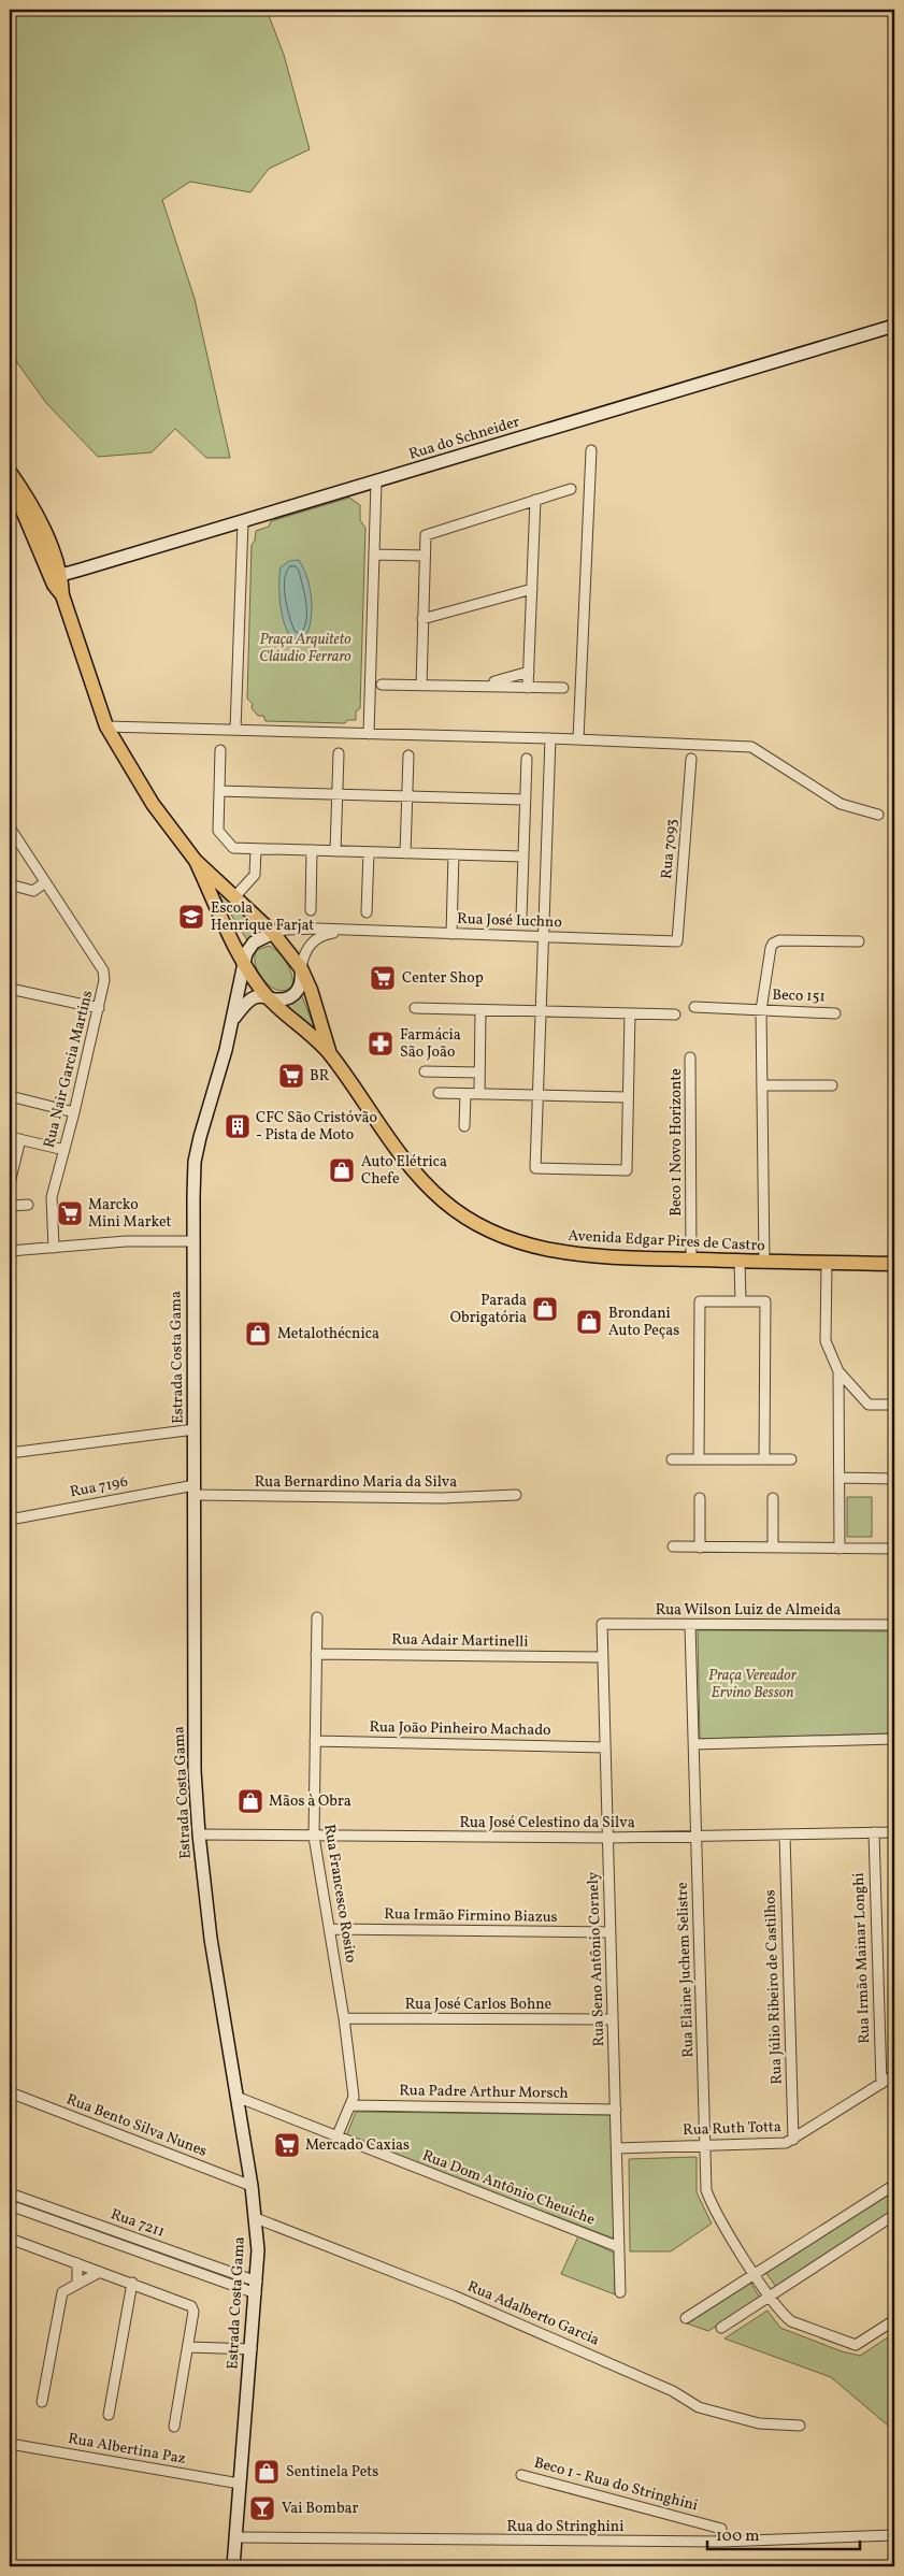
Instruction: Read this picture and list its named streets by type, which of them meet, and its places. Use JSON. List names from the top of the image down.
{
  "streets": {
    "main road": ["Rua do Schneider", "Avenida Edgar Pires de Castro", "Estrada Costa Gama"],
    "street": [
      "Rua 7093",
      "Rua José Iuchno",
      "Beco 151",
      "Rua Nair Garcia Martins",
      "Beco 1 Novo Horizonte",
      "Rua Bernardino Maria da Silva",
      "Rua 7196",
      "Rua Wilson Luiz de Almeida",
      "Rua Adair Martinelli",
      "Rua João Pinheiro Machado",
      "Rua José Celestino da Silva",
      "Rua Francesco Rosito",
      "Rua Irmão Firmino Biazus",
      "Rua Irmão Mainar Longhi",
      "Rua Seno Antônio Cornely",
      "Rua Elaine Juchem Selistre",
      "Rua Júlio Ribeiro de Castilhos",
      "Rua José Carlos Bohne",
      "Rua Padre Arthur Morsch",
      "Rua Bento Silva Nunes",
      "Rua Ruth Totta",
      "Rua Dom Antônio Cheuiche",
      "Rua 7211",
      "Rua Adalberto Garcia",
      "Rua Albertina Paz",
      "Beco 1 - Rua do Stringhini",
      "Rua do Stringhini"
    ]
  },
  "crossings": [
    ["Rua do Schneider", "Avenida Edgar Pires de Castro"],
    ["Rua 7093", "Rua José Iuchno"],
    ["Rua José Iuchno", "Avenida Edgar Pires de Castro"],
    ["Rua José Iuchno", "Estrada Costa Gama"],
    ["Beco 1 Novo Horizonte", "Avenida Edgar Pires de Castro"],
    ["Avenida Edgar Pires de Castro", "Estrada Costa Gama"],
    ["Estrada Costa Gama", "Rua Bernardino Maria da Silva"],
    ["Estrada Costa Gama", "Rua 7196"],
    ["Estrada Costa Gama", "Rua José Celestino da Silva"],
    ["Estrada Costa Gama", "Rua Bento Silva Nunes"],
    ["Estrada Costa Gama", "Rua Dom Antônio Cheuiche"],
    ["Estrada Costa Gama", "Rua 7211"],
    ["Estrada Costa Gama", "Rua Adalberto Garcia"],
    ["Estrada Costa Gama", "Rua Albertina Paz"],
    ["Estrada Costa Gama", "Rua do Stringhini"],
    ["Rua Bernardino Maria da Silva", "Rua 7196"],
    ["Rua Wilson Luiz de Almeida", "Rua Seno Antônio Cornely"],
    ["Rua Wilson Luiz de Almeida", "Rua Elaine Juchem Selistre"],
    ["Rua Adair Martinelli", "Rua Francesco Rosito"],
    ["Rua Adair Martinelli", "Rua Seno Antônio Cornely"],
    ["Rua João Pinheiro Machado", "Rua Francesco Rosito"],
    ["Rua João Pinheiro Machado", "Rua Seno Antônio Cornely"],
    ["Rua José Celestino da Silva", "Rua Francesco Rosito"],
    ["Rua José Celestino da Silva", "Rua Irmão Mainar Longhi"],
    ["Rua José Celestino da Silva", "Rua Seno Antônio Cornely"],
    ["Rua José Celestino da Silva", "Rua Elaine Juchem Selistre"],
    ["Rua José Celestino da Silva", "Rua Júlio Ribeiro de Castilhos"],
    ["Rua Francesco Rosito", "Rua Irmão Firmino Biazus"],
    ["Rua Francesco Rosito", "Rua José Carlos Bohne"],
    ["Rua Francesco Rosito", "Rua Padre Arthur Morsch"],
    ["Rua Francesco Rosito", "Rua Dom Antônio Cheuiche"],
    ["Rua Irmão Firmino Biazus", "Rua Seno Antônio Cornely"],
    ["Rua Irmão Mainar Longhi", "Rua Ruth Totta"],
    ["Rua Seno Antônio Cornely", "Rua José Carlos Bohne"],
    ["Rua Seno Antônio Cornely", "Rua Padre Arthur Morsch"],
    ["Rua Seno Antônio Cornely", "Rua Ruth Totta"],
    ["Rua Seno Antônio Cornely", "Rua Dom Antônio Cheuiche"],
    ["Rua Elaine Juchem Selistre", "Rua Ruth Totta"],
    ["Rua Júlio Ribeiro de Castilhos", "Rua Ruth Totta"],
    ["Beco 1 - Rua do Stringhini", "Rua do Stringhini"]
  ],
  "parks": ["Praça Arquiteto Cláudio Ferraro", "Praça Vereador Ervino Besson"],
  "places": {
    "school or university": ["Escola Henrique Farjat"],
    "supermarket": [
      "Center Shop",
      "BR",
      "Marcko Mini Market",
      "Mercado Caxias"
    ],
    "pharmacy": ["Farmácia São João"],
    "building": ["CFC São Cristóvão - Pista de Moto"],
    "shop": [
      "Auto Elétrica Chefe",
      "Parada Obrigatória",
      "Brondani Auto Peças",
      "Metalothécnica",
      "Mãos à Obra",
      "Sentinela Pets"
    ],
    "bar": ["Vai Bombar"]
  },
  "scale_bar": "100 m"
}
